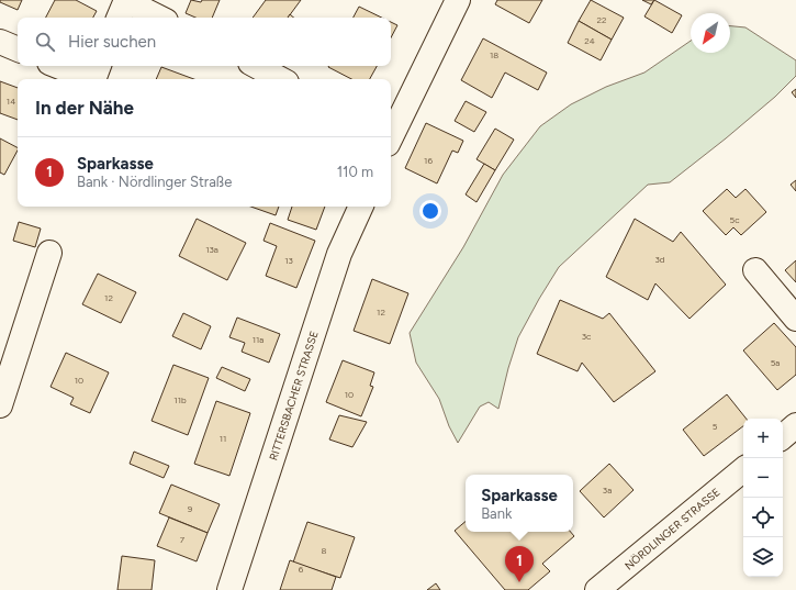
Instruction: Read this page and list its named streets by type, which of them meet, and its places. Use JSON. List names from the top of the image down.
{
  "streets": {
    "main road": ["RITTERSBACHER STRASSE", "NÖRDLINGER STRASSE"]
  },
  "house_numbers": [
    "22",
    "24",
    "18",
    "14",
    "16",
    "5c",
    "13a",
    "3d",
    "13",
    "12",
    "12",
    "3c",
    "11a",
    "5a",
    "10",
    "10",
    "11b",
    "5",
    "11",
    "3a",
    "9",
    "7",
    "8",
    "6"
  ],
  "north": "bottom left",
  "page": {
    "search": "Hier suchen",
    "heading": "In der Nähe",
    "list": [
      {
        "mark": "1",
        "name": "Sparkasse",
        "note": "Bank · Nördlinger Straße",
        "value": "110 m"
      }
    ],
    "map_buttons": ["+", "−"],
    "popup": ["Sparkasse", "Bank"],
    "pins": "1"
  }
}
